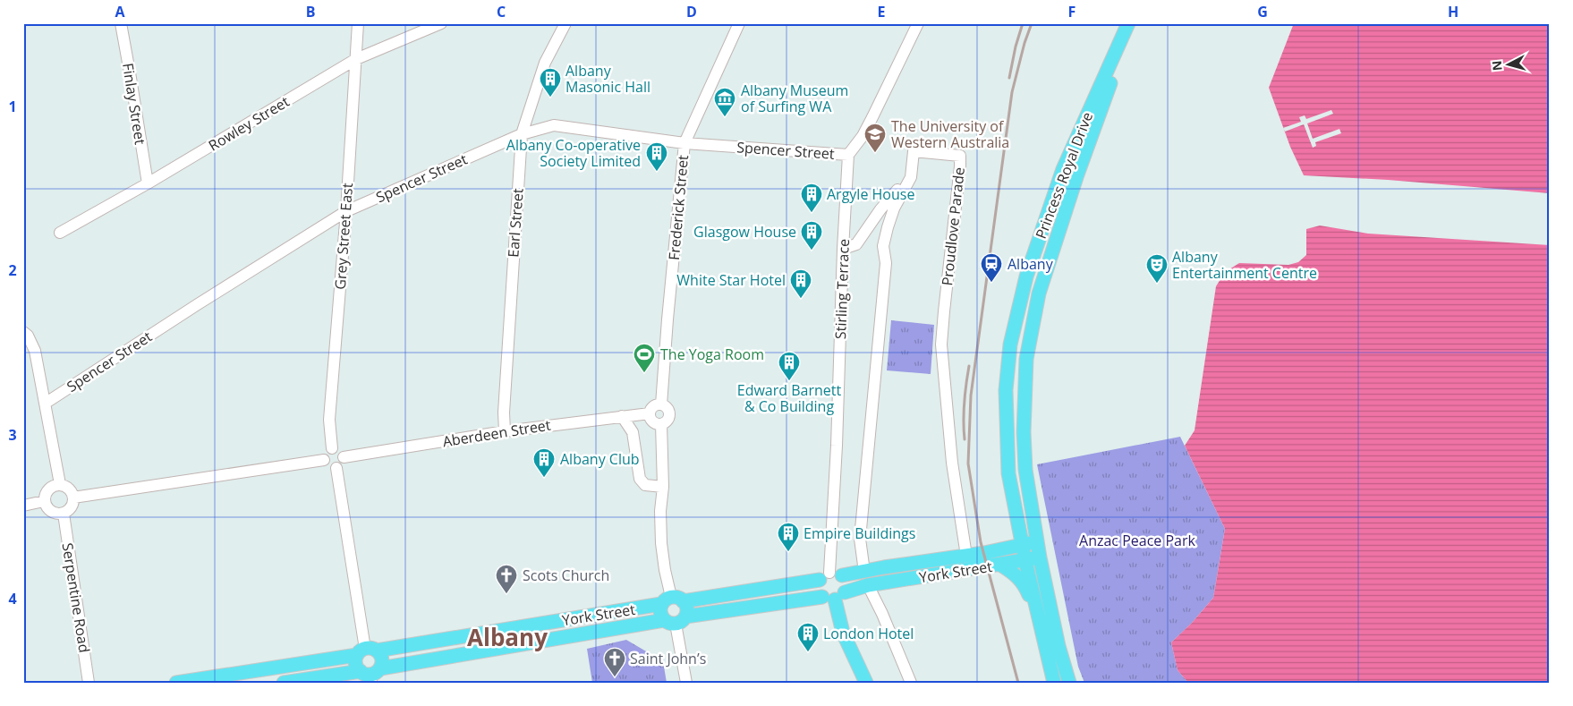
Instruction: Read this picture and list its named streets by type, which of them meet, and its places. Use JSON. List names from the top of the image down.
{
  "streets": {
    "main road": ["Princess Royal Drive", "York Street"],
    "street": [
      "Finlay Street",
      "Rowley Street",
      "Spencer Street",
      "Frederick Street",
      "Earl Street",
      "Proudlove Parade",
      "Grey Street East",
      "Stirling Terrace",
      "Aberdeen Street",
      "Serpentine Road"
    ]
  },
  "crossings": [
    ["Finlay Street", "Rowley Street"],
    ["Rowley Street", "Grey Street East"],
    ["Spencer Street", "Frederick Street"],
    ["Spencer Street", "Earl Street"],
    ["Spencer Street", "Grey Street East"],
    ["Spencer Street", "Stirling Terrace"],
    ["Princess Royal Drive", "York Street"],
    ["Frederick Street", "Aberdeen Street"],
    ["Earl Street", "Aberdeen Street"],
    ["Proudlove Parade", "York Street"],
    ["Grey Street East", "Aberdeen Street"],
    ["Stirling Terrace", "York Street"]
  ],
  "districts": ["Albany"],
  "parks": ["Anzac Peace Park"],
  "places": {
    "building": [
      "Albany Masonic Hall",
      "Albany Co-operative Society Limited",
      "Argyle House",
      "Glasgow House",
      "White Star Hotel",
      "Edward Barnett & Co Building",
      "Albany Club",
      "Empire Buildings",
      "London Hotel"
    ],
    "museum": ["Albany Museum of Surfing WA"],
    "school or university": ["The University of Western Australia"],
    "station": ["Albany"],
    "theatre": ["Albany Entertainment Centre"],
    "sports": ["The Yoga Room"],
    "church": ["Scots Church", "Saint John’s"]
  },
  "north": "left",
  "grid": {
    "columns": [
      "A",
      "B",
      "C",
      "D",
      "E",
      "F",
      "G",
      "H"
    ],
    "rows": [
      "1",
      "2",
      "3",
      "4"
    ]
  }
}
